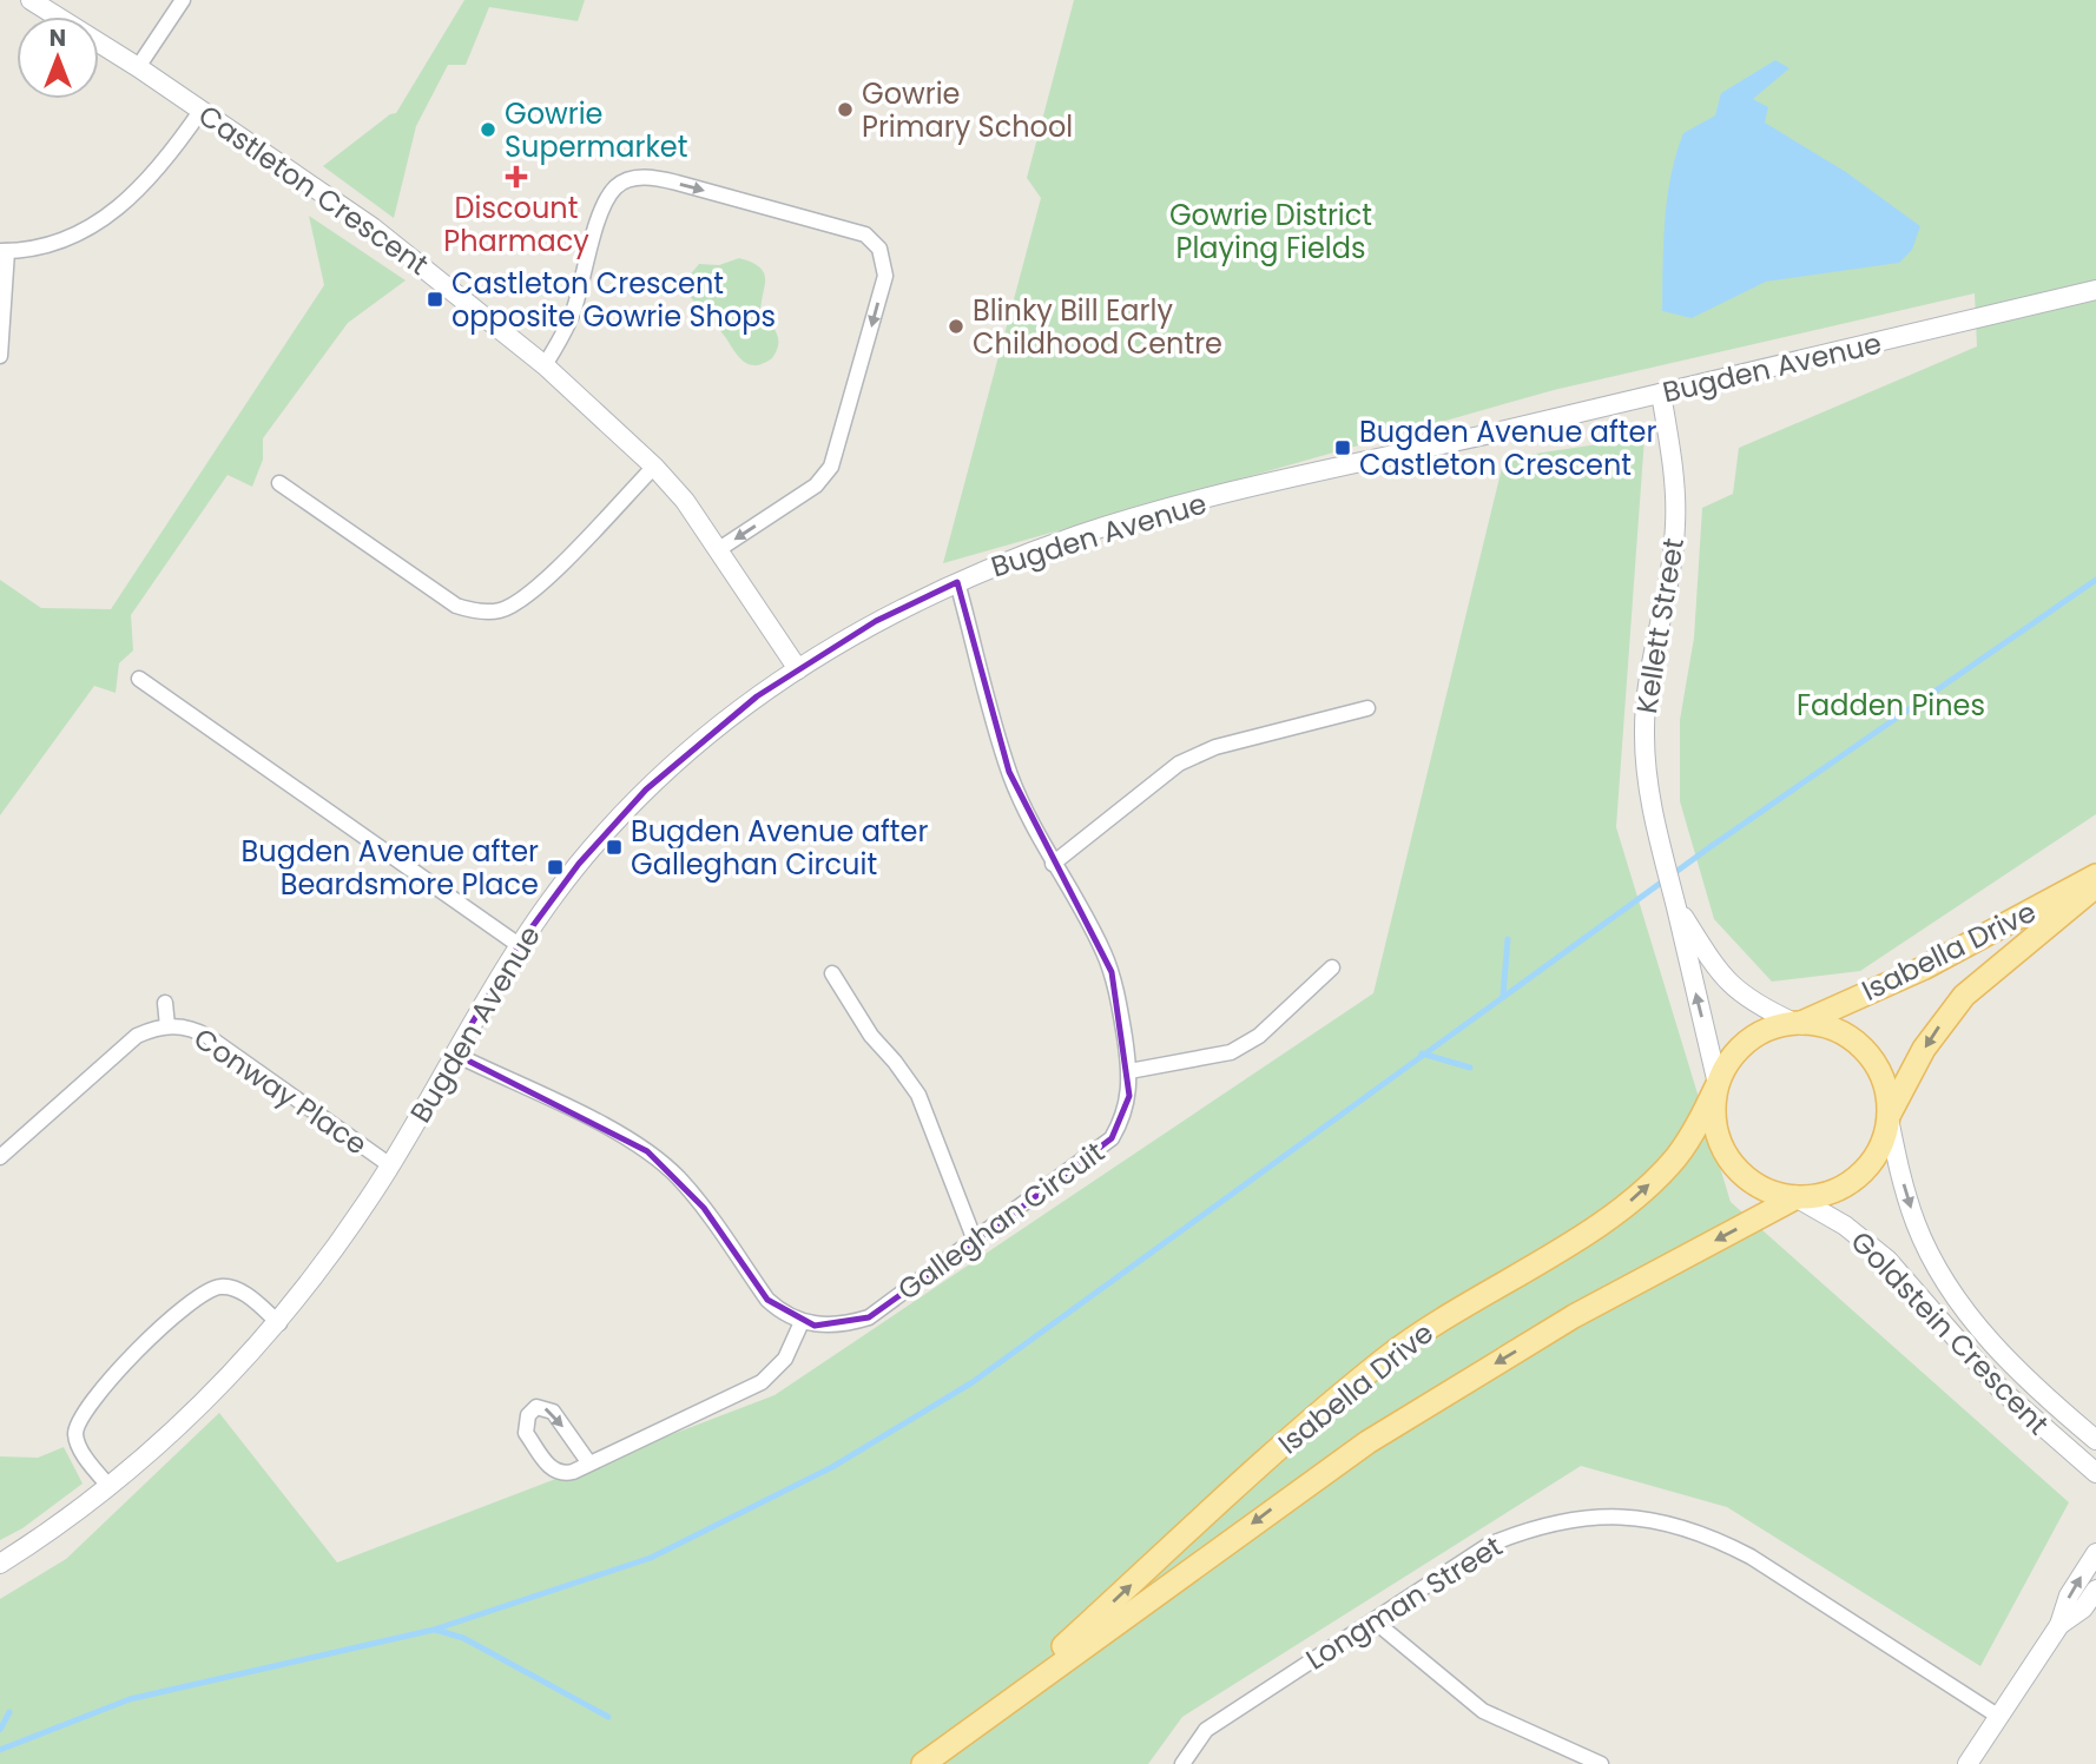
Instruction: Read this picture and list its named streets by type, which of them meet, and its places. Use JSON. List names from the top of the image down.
{
  "streets": {
    "main road": ["Isabella Drive"],
    "street": [
      "Castleton Crescent",
      "Bugden Avenue",
      "Kellett Street",
      "Conway Place",
      "Galleghan Circuit",
      "Goldstein Crescent",
      "Longman Street"
    ]
  },
  "crossings": [
    ["Castleton Crescent", "Bugden Avenue"],
    ["Bugden Avenue", "Kellett Street"],
    ["Bugden Avenue", "Conway Place"],
    ["Bugden Avenue", "Galleghan Circuit"],
    ["Kellett Street", "Isabella Drive"],
    ["Kellett Street", "Goldstein Crescent"],
    ["Isabella Drive", "Goldstein Crescent"]
  ],
  "parks": ["Gowrie District Playing Fields", "Fadden Pines"],
  "places": {
    "other": ["Gowrie Primary School", "Gowrie Supermarket", "Blinky Bill Early Childhood Centre"],
    "health": ["Discount Pharmacy"],
    "transit": [
      "Castleton Crescent opposite Gowrie Shops",
      "Bugden Avenue after Castleton Crescent",
      "Bugden Avenue after Galleghan Circuit",
      "Bugden Avenue after Beardsmore Place"
    ]
  },
  "north": "top"
}
